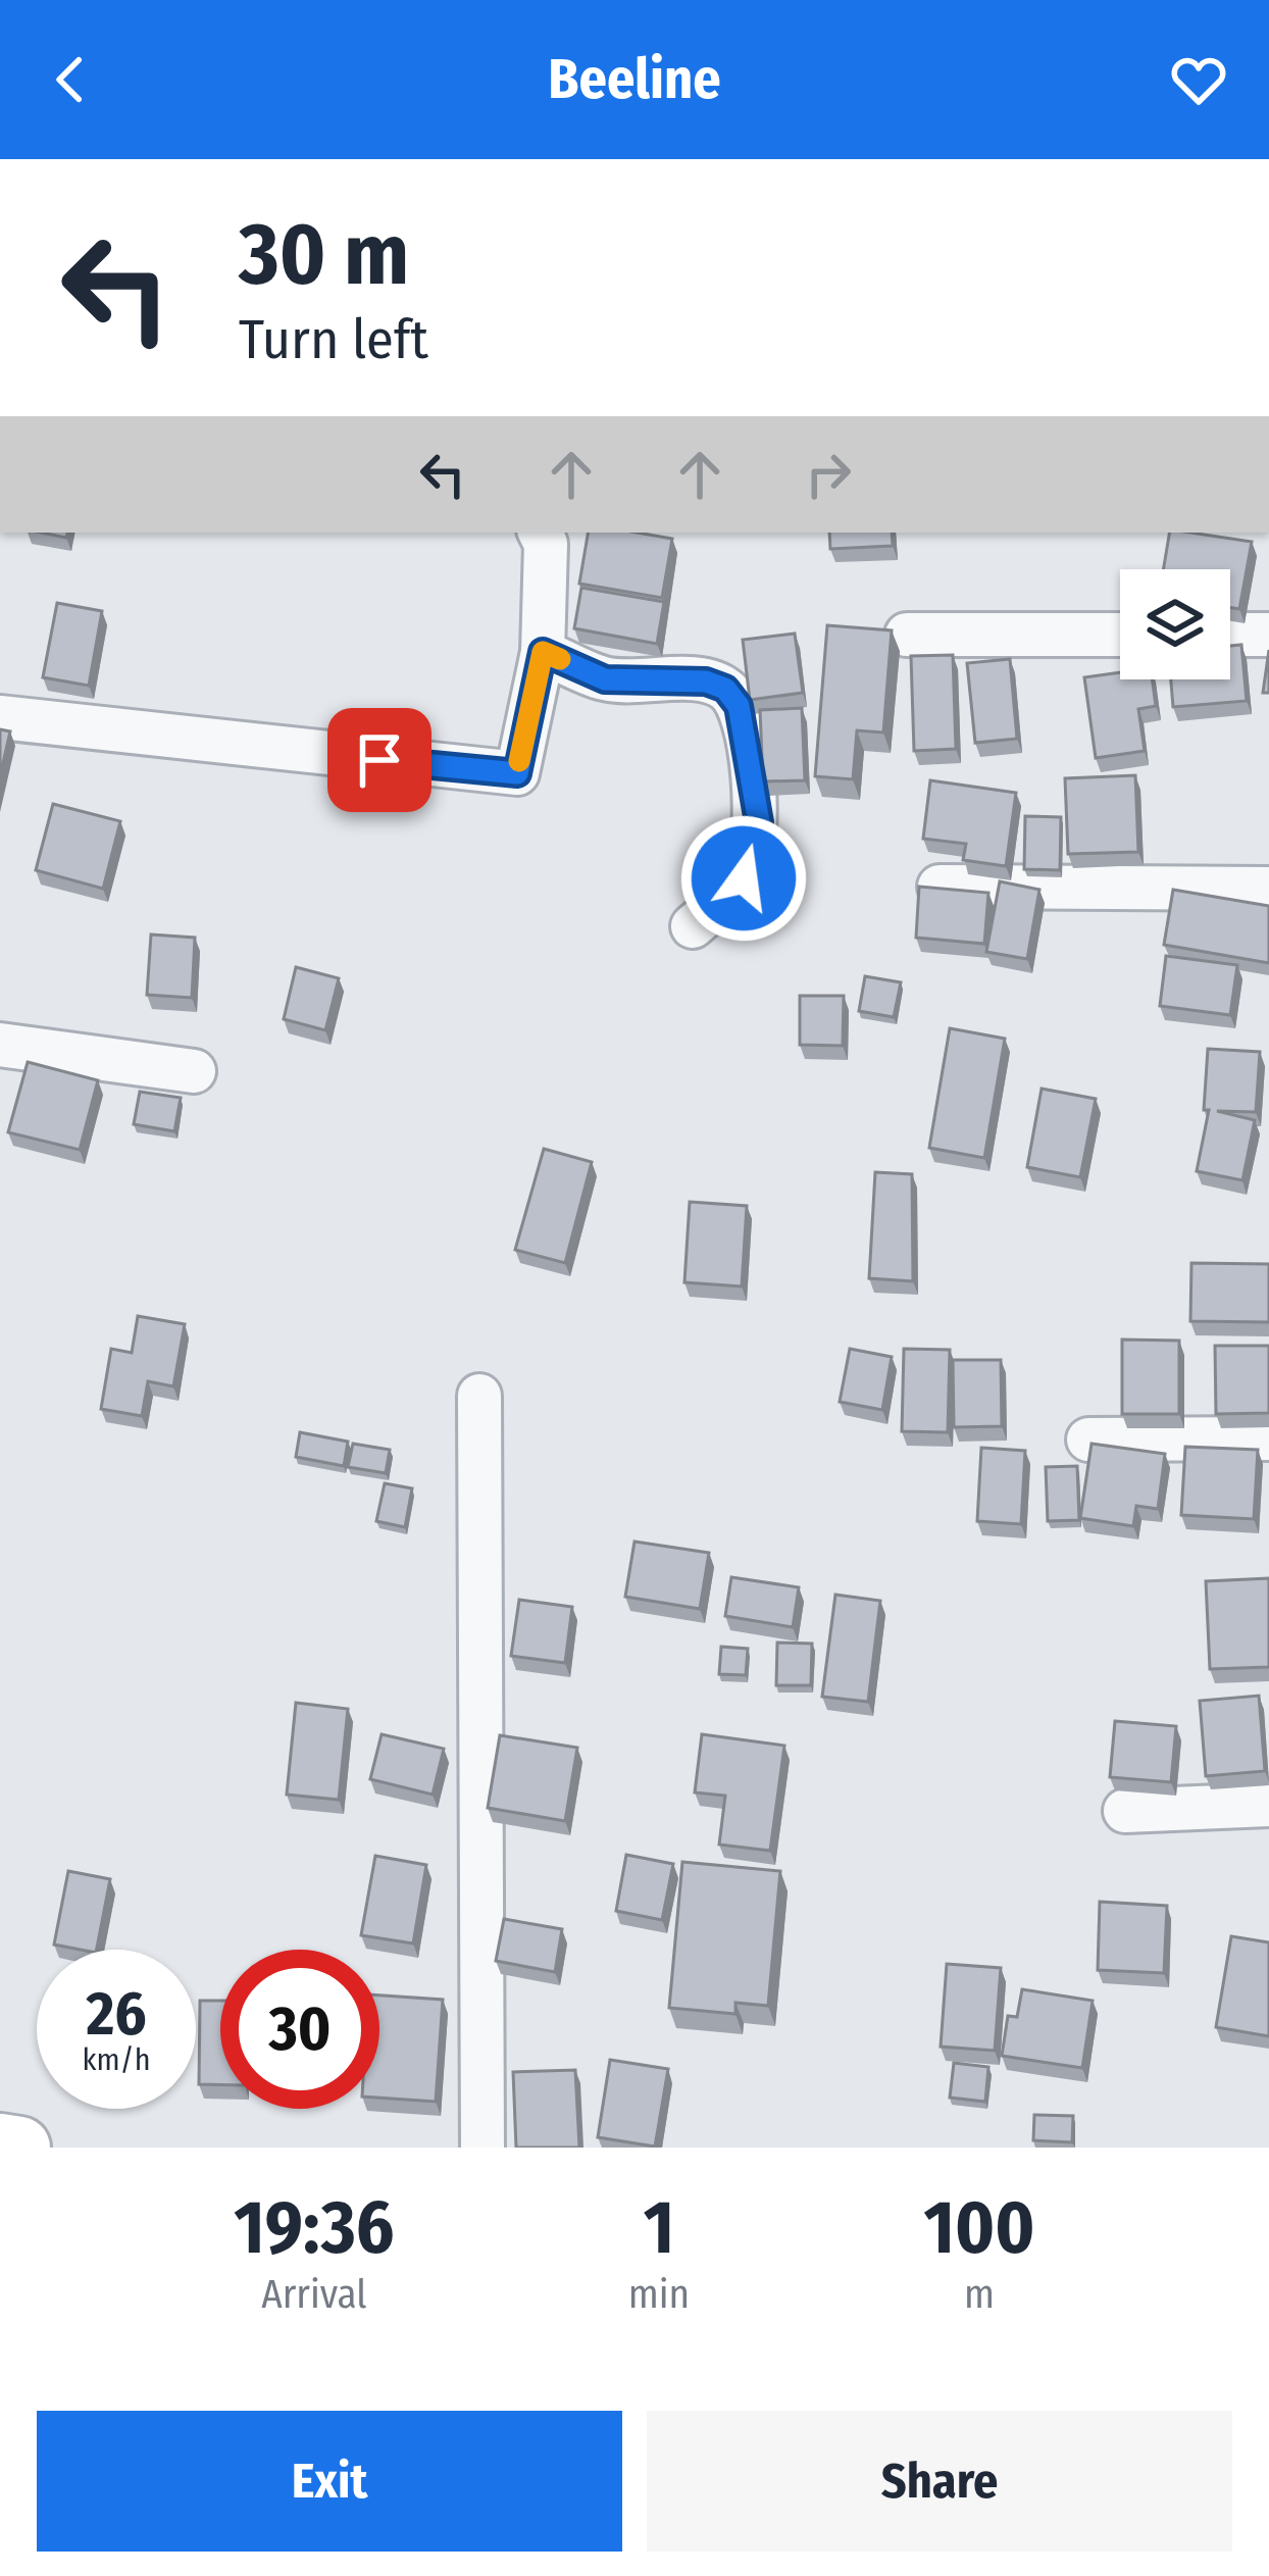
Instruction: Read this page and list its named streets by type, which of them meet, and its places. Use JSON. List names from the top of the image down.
{
  "page": {
    "header": "Beeline",
    "turn": ["30 m", "Turn left"],
    "speed": "26 km/h",
    "limit": "30",
    "eta": [
      "19:36",
      "Arrival",
      "1",
      "min",
      "100",
      "m"
    ],
    "buttons": ["Exit", "Share"]
  }
}
